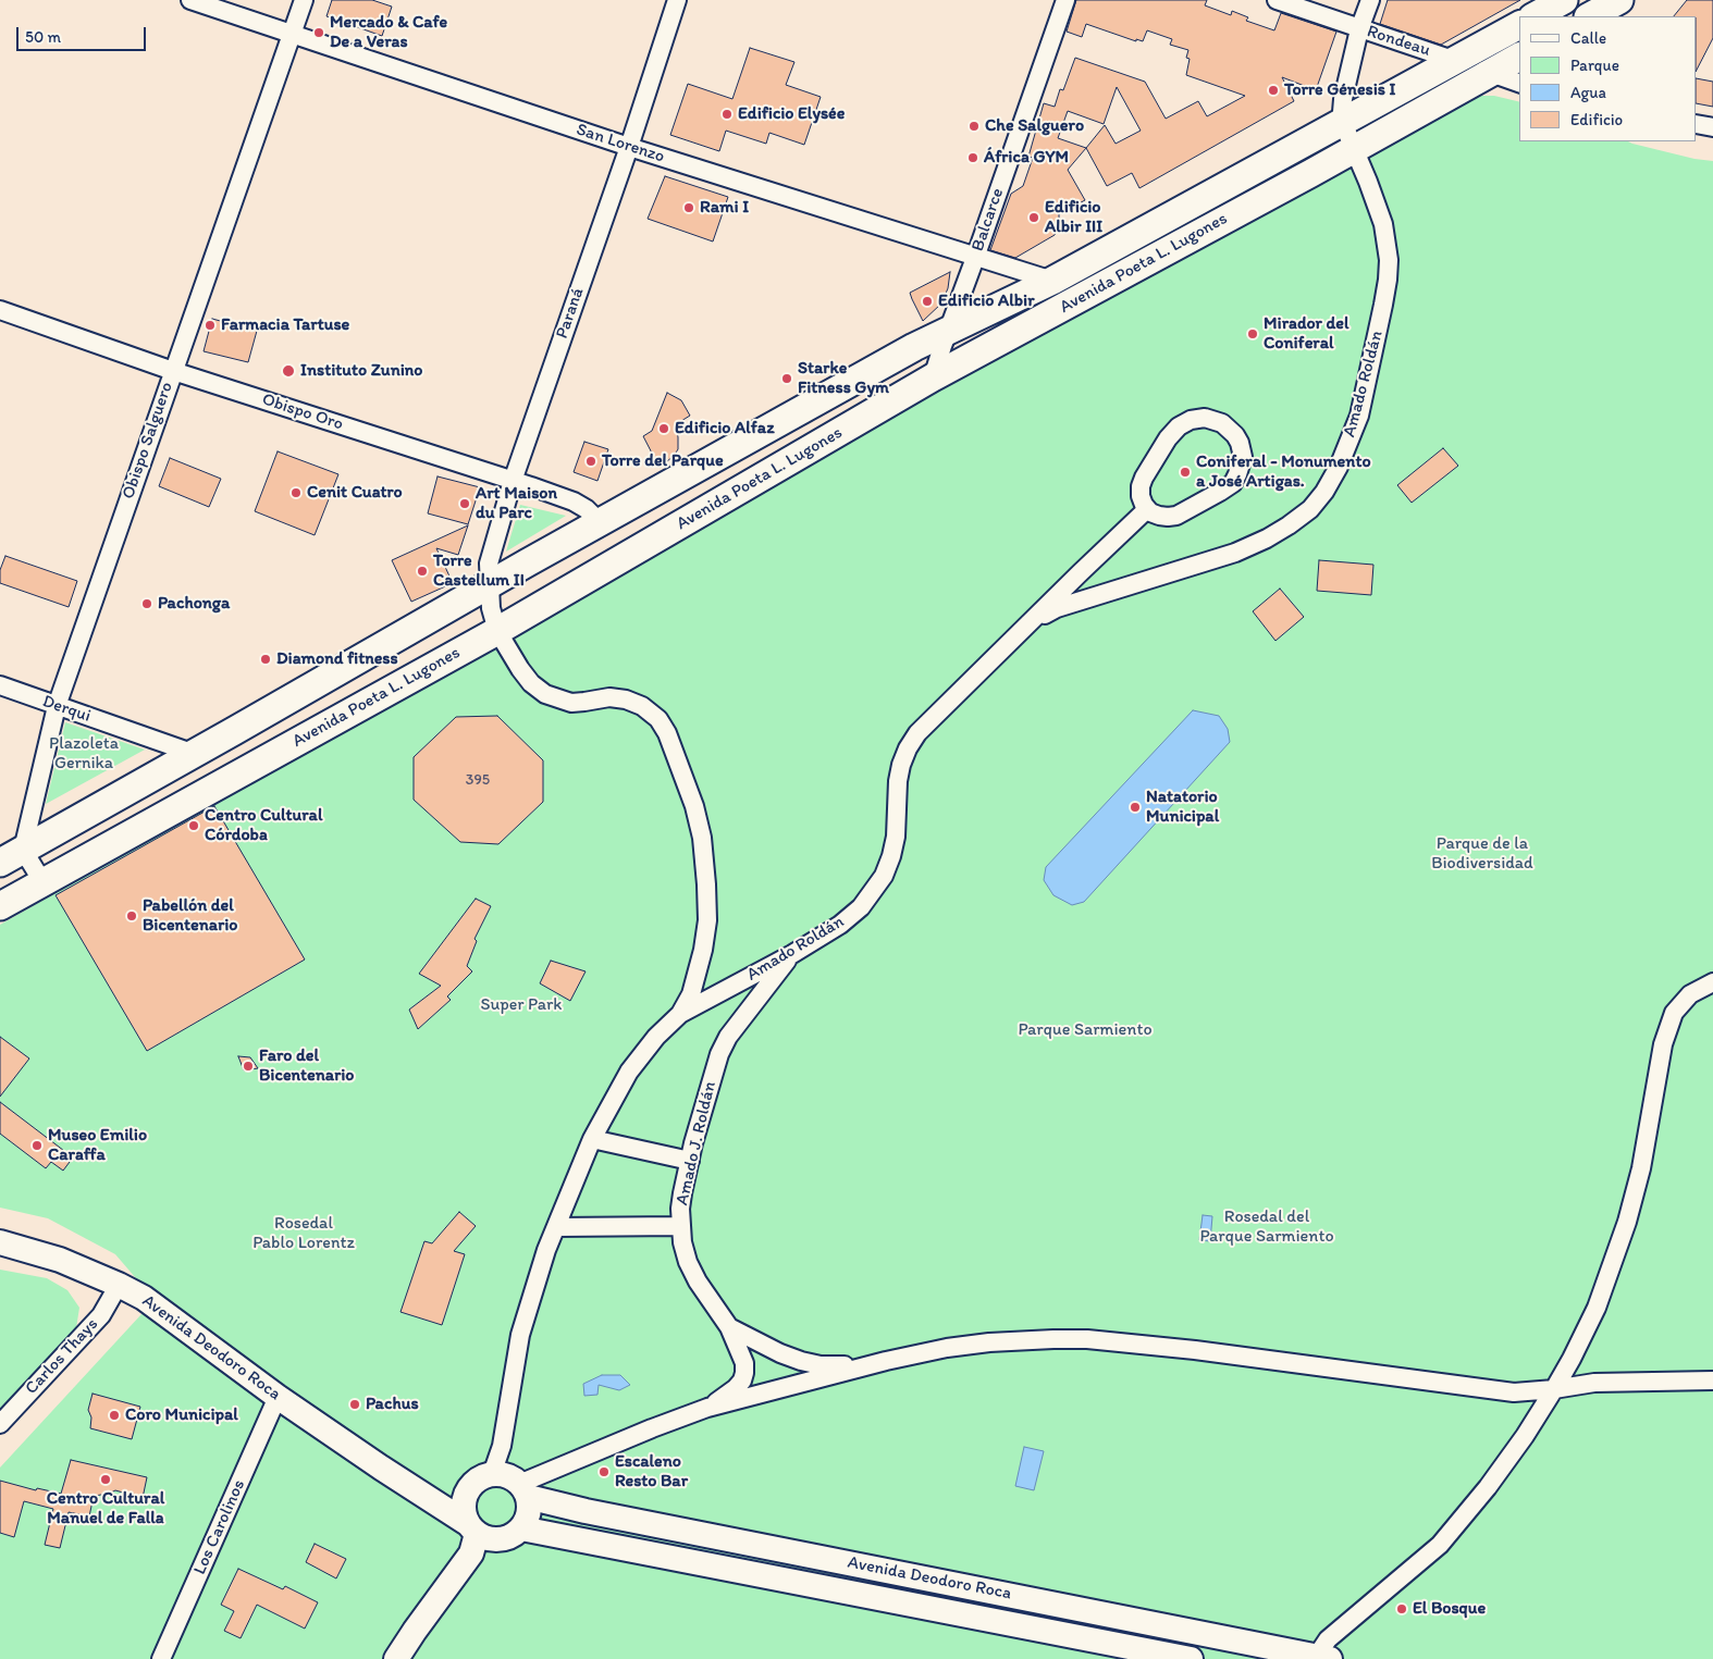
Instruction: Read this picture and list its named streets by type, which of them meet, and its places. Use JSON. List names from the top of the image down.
{
  "streets": {
    "main road": ["Avenida Poeta L. Lugones", "Avenida Deodoro Roca"],
    "street": [
      "Rondeau",
      "San Lorenzo",
      "Balcarce",
      "Paraná",
      "Amado Roldán",
      "Obispo Oro",
      "Obispo Salguero",
      "Derqui",
      "Amado J. Roldán",
      "Carlos Thays",
      "Los Carolinos"
    ]
  },
  "crossings": [
    ["Rondeau", "Avenida Poeta L. Lugones"],
    ["San Lorenzo", "Balcarce"],
    ["San Lorenzo", "Avenida Poeta L. Lugones"],
    ["San Lorenzo", "Paraná"],
    ["San Lorenzo", "Obispo Salguero"],
    ["Balcarce", "Avenida Poeta L. Lugones"],
    ["Avenida Poeta L. Lugones", "Paraná"],
    ["Avenida Poeta L. Lugones", "Amado Roldán"],
    ["Avenida Poeta L. Lugones", "Obispo Oro"],
    ["Avenida Poeta L. Lugones", "Obispo Salguero"],
    ["Avenida Poeta L. Lugones", "Derqui"],
    ["Paraná", "Amado Roldán"],
    ["Paraná", "Obispo Oro"],
    ["Amado Roldán", "Amado J. Roldán"],
    ["Obispo Oro", "Obispo Salguero"],
    ["Obispo Salguero", "Derqui"],
    ["Avenida Deodoro Roca", "Carlos Thays"],
    ["Avenida Deodoro Roca", "Los Carolinos"]
  ],
  "parks": [
    "Plazoleta Gernika",
    "Parque de la Biodiversidad",
    "Super Park",
    "Parque Sarmiento",
    "Rosedal del Parque Sarmiento",
    "Rosedal Pablo Lorentz"
  ],
  "places": [
    "Mercado & Cafe De a Veras",
    "Torre Génesis I",
    "Edificio Elysée",
    "Che Salguero",
    "África GYM",
    "Rami I",
    "Edificio Albir III",
    "Edificio Albir",
    "Farmacia Tartuse",
    "Mirador del Coniferal",
    "Instituto Zunino",
    "Starke Fitness Gym",
    "Edificio Alfaz",
    "Torre del Parque",
    "Coniferal - Monumento a José Artigas.",
    "Cenit Cuatro",
    "Art Maison du Parc",
    "Torre Castellum II",
    "Pachonga",
    "Diamond fitness",
    "Natatorio Municipal",
    "Centro Cultural Córdoba",
    "Pabellón del Bicentenario",
    "Faro del Bicentenario",
    "Museo Emilio Caraffa",
    "Pachus",
    "Coro Municipal",
    "Escaleno Resto Bar",
    "Centro Cultural Manuel de Falla",
    "El Bosque"
  ],
  "house_numbers": ["395"],
  "legend": [
    "Calle",
    "Parque",
    "Agua",
    "Edificio"
  ],
  "scale_bar": "50 m"
}
